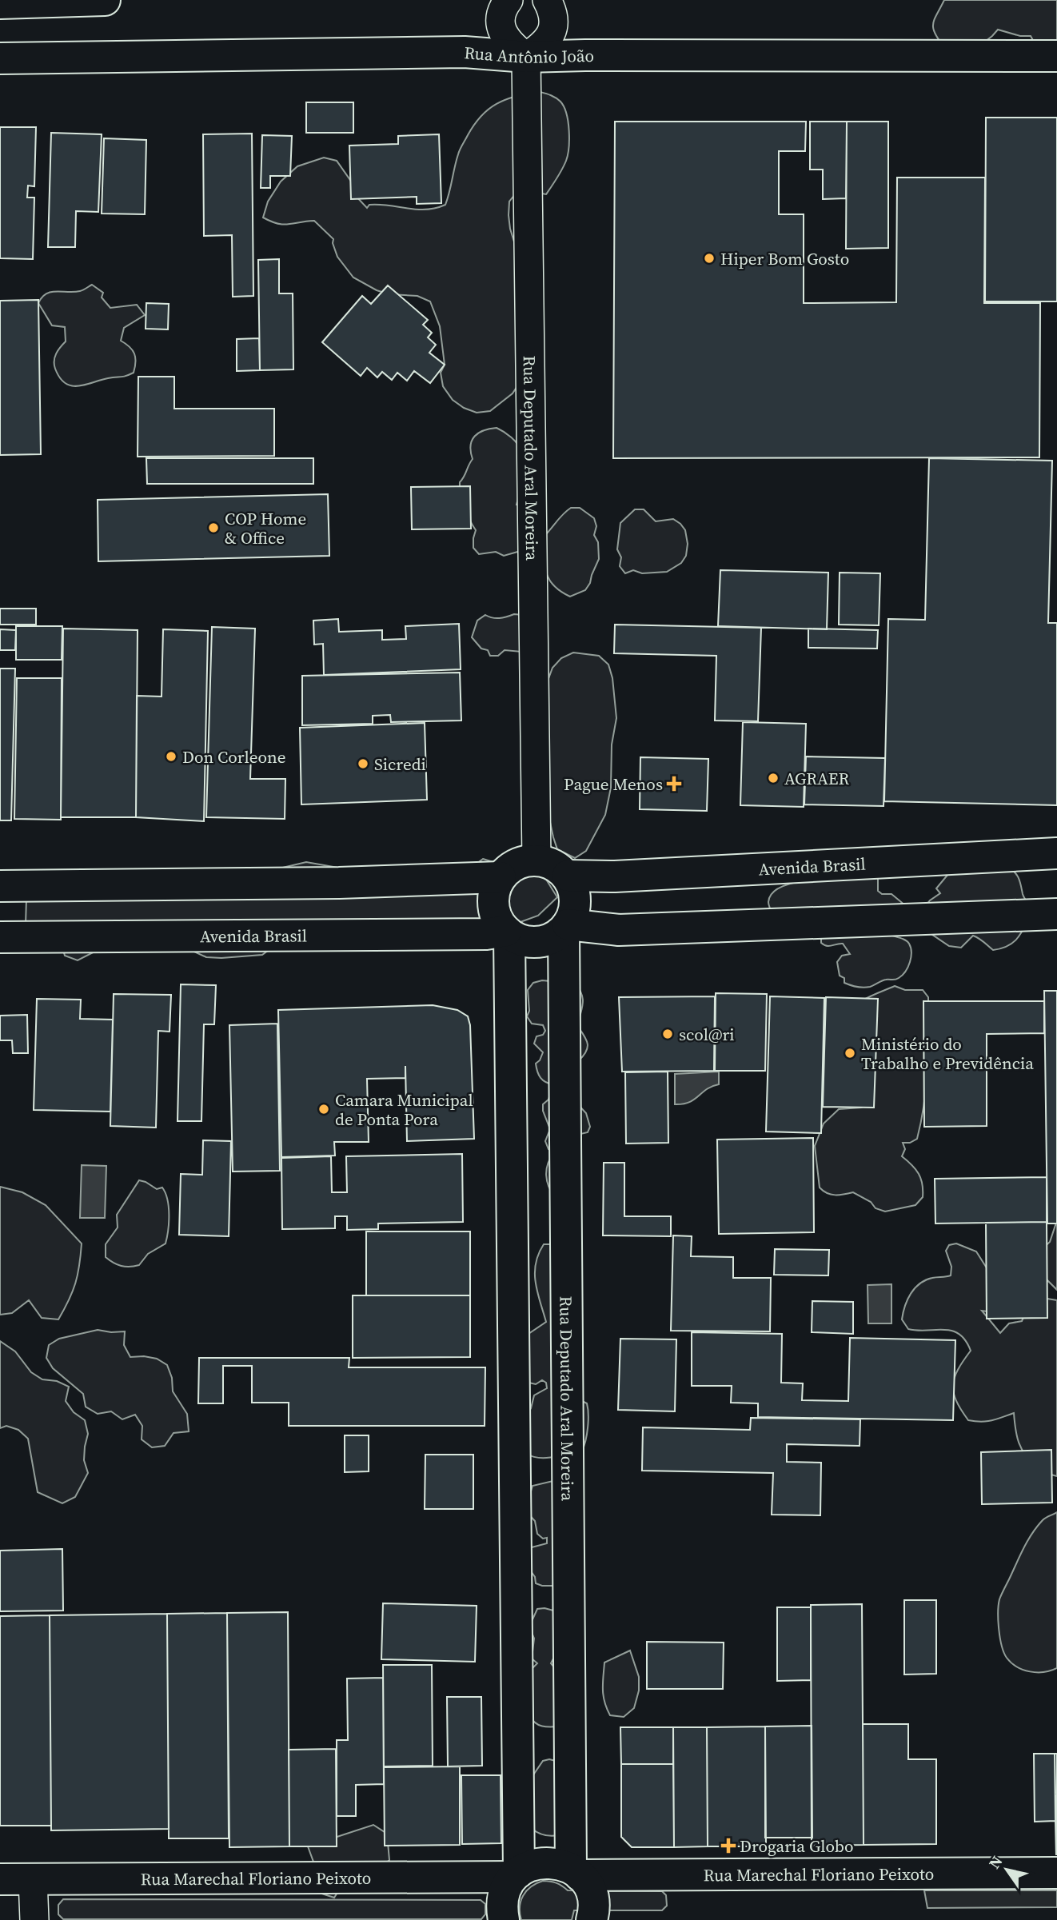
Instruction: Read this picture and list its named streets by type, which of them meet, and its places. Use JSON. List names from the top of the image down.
{
  "streets": {
    "main road": [
      "Rua Antônio João",
      "Rua Deputado Aral Moreira",
      "Avenida Brasil",
      "Rua Marechal Floriano Peixoto"
    ]
  },
  "crossings": [
    ["Rua Antônio João", "Rua Deputado Aral Moreira"],
    ["Rua Deputado Aral Moreira", "Avenida Brasil"],
    ["Rua Deputado Aral Moreira", "Rua Marechal Floriano Peixoto"]
  ],
  "places": {
    "other": [
      "Hiper Bom Gosto",
      "COP Home & Office",
      "Don Corleone",
      "Sicredi",
      "AGRAER",
      "scol@ri",
      "Ministério do Trabalho e Previdência",
      "Camara Municipal de Ponta Pora"
    ],
    "health": ["Pague Menos", "Drogaria Globo"]
  },
  "north": "top left"
}
